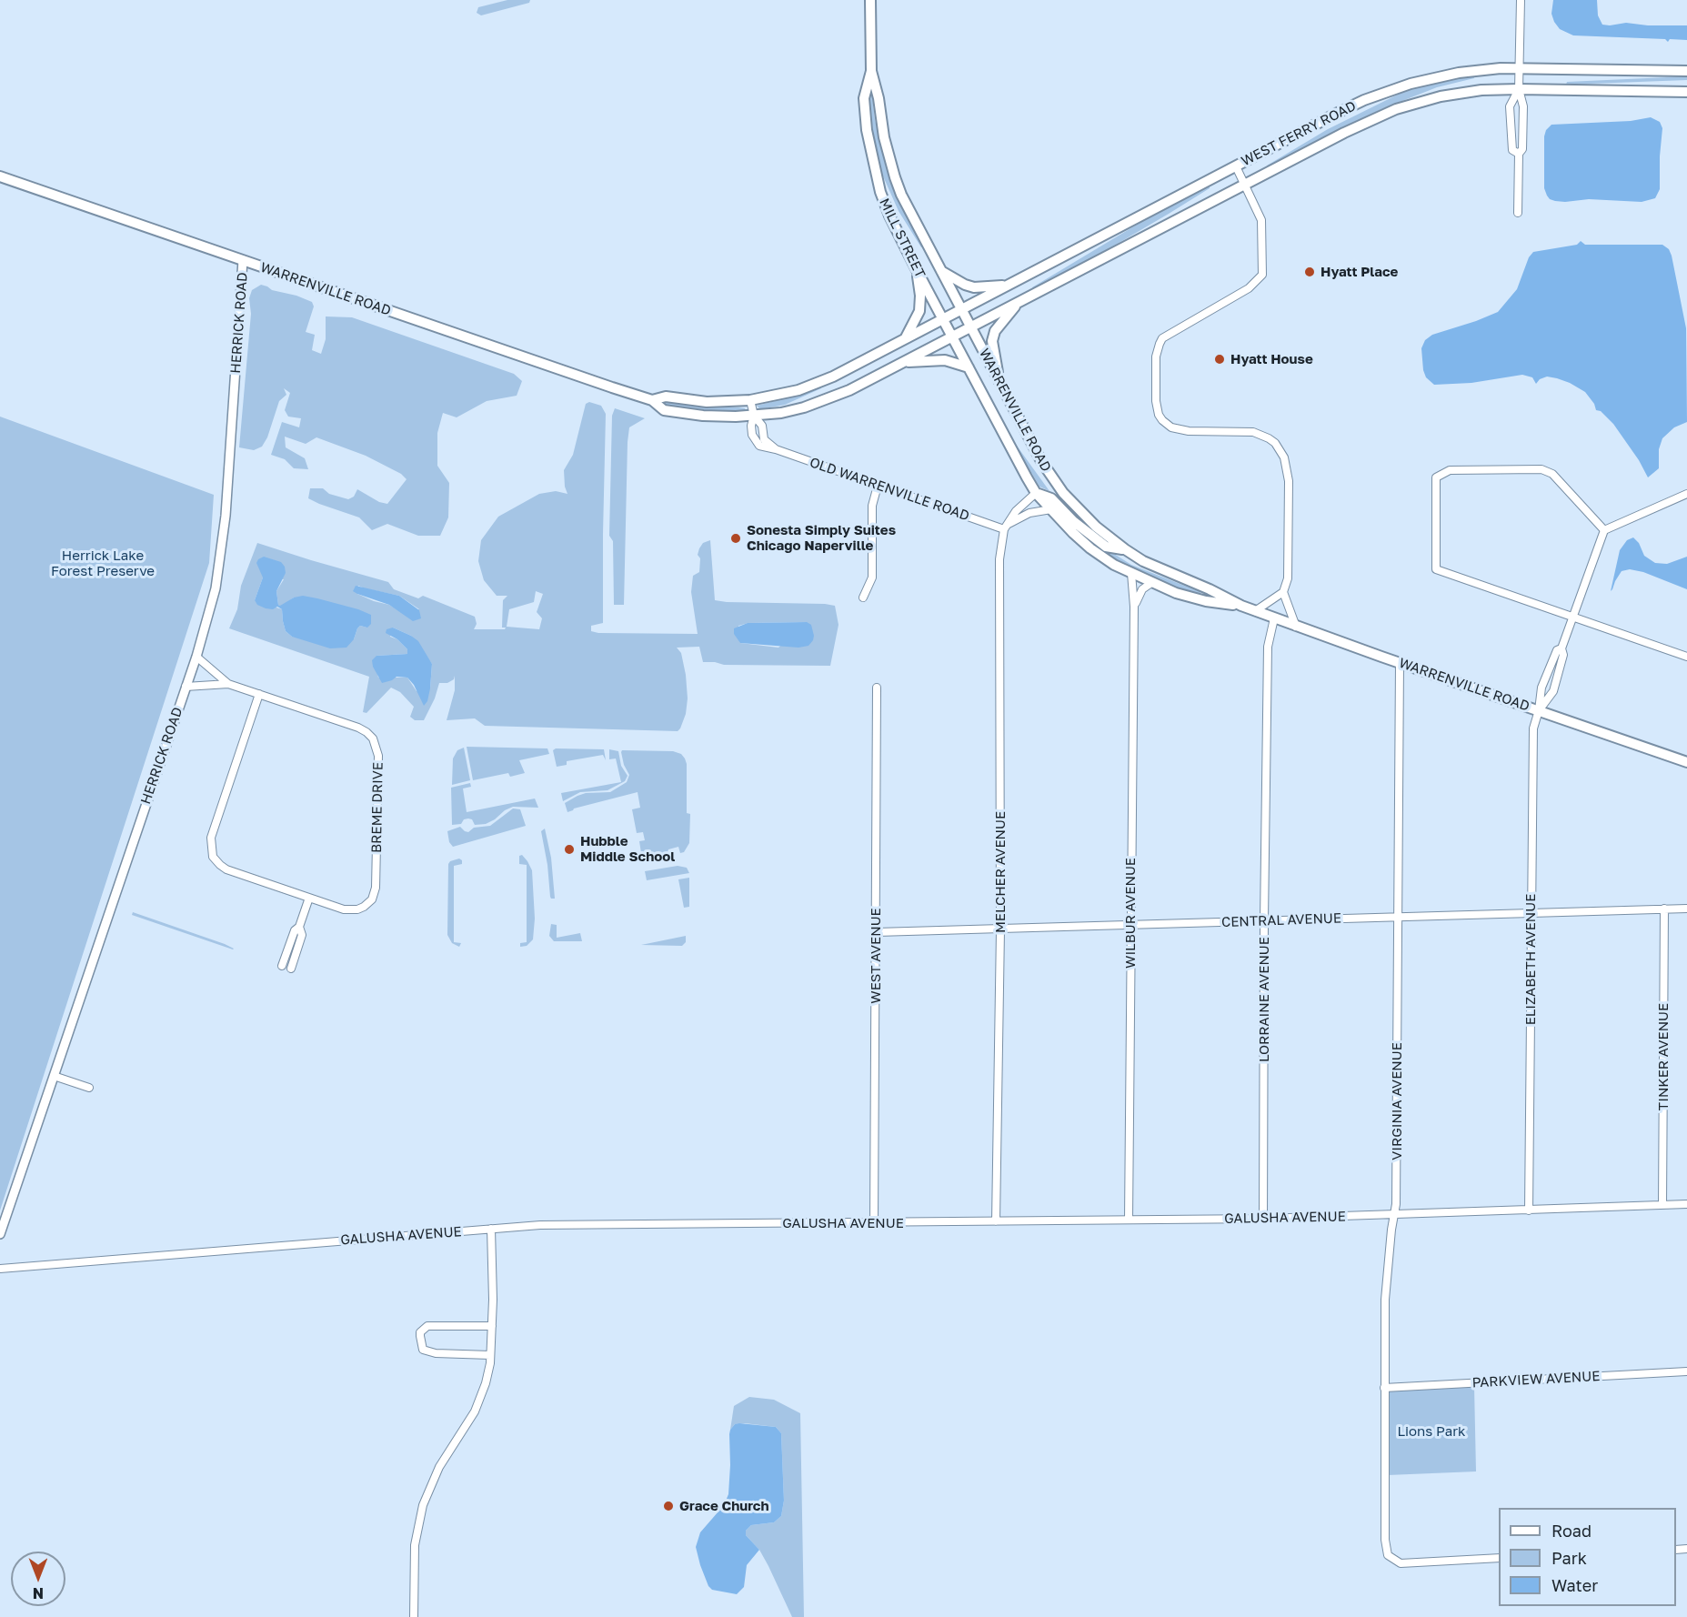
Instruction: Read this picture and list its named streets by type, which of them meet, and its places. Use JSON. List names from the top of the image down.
{
  "streets": {
    "main road": ["WEST FERRY ROAD", "MILL STREET", "WARRENVILLE ROAD"],
    "street": [
      "HERRICK ROAD",
      "OLD WARRENVILLE ROAD",
      "BREME DRIVE",
      "MELCHER AVENUE",
      "WILBUR AVENUE",
      "CENTRAL AVENUE",
      "WEST AVENUE",
      "ELIZABETH AVENUE",
      "LORRAINE AVENUE",
      "TINKER AVENUE",
      "VIRGINIA AVENUE",
      "GALUSHA AVENUE",
      "PARKVIEW AVENUE"
    ]
  },
  "crossings": [
    ["WEST FERRY ROAD", "MILL STREET"],
    ["WEST FERRY ROAD", "WARRENVILLE ROAD"],
    ["MILL STREET", "WARRENVILLE ROAD"],
    ["WARRENVILLE ROAD", "HERRICK ROAD"],
    ["WARRENVILLE ROAD", "OLD WARRENVILLE ROAD"],
    ["WARRENVILLE ROAD", "WILBUR AVENUE"],
    ["WARRENVILLE ROAD", "ELIZABETH AVENUE"],
    ["WARRENVILLE ROAD", "LORRAINE AVENUE"],
    ["WARRENVILLE ROAD", "VIRGINIA AVENUE"],
    ["HERRICK ROAD", "BREME DRIVE"],
    ["OLD WARRENVILLE ROAD", "MELCHER AVENUE"],
    ["MELCHER AVENUE", "CENTRAL AVENUE"],
    ["MELCHER AVENUE", "GALUSHA AVENUE"],
    ["WILBUR AVENUE", "CENTRAL AVENUE"],
    ["WILBUR AVENUE", "GALUSHA AVENUE"],
    ["CENTRAL AVENUE", "WEST AVENUE"],
    ["CENTRAL AVENUE", "ELIZABETH AVENUE"],
    ["CENTRAL AVENUE", "LORRAINE AVENUE"],
    ["CENTRAL AVENUE", "TINKER AVENUE"],
    ["CENTRAL AVENUE", "VIRGINIA AVENUE"],
    ["WEST AVENUE", "GALUSHA AVENUE"],
    ["ELIZABETH AVENUE", "GALUSHA AVENUE"],
    ["LORRAINE AVENUE", "GALUSHA AVENUE"],
    ["TINKER AVENUE", "GALUSHA AVENUE"],
    ["VIRGINIA AVENUE", "GALUSHA AVENUE"],
    ["VIRGINIA AVENUE", "PARKVIEW AVENUE"]
  ],
  "parks": ["Herrick Lake Forest Preserve", "Lions Park"],
  "places": [
    "Hyatt Place",
    "Hyatt House",
    "Sonesta Simply Suites Chicago Naperville",
    "Hubble Middle School",
    "Grace Church"
  ],
  "legend": ["Road", "Park", "Water"],
  "north": "bottom"
}
